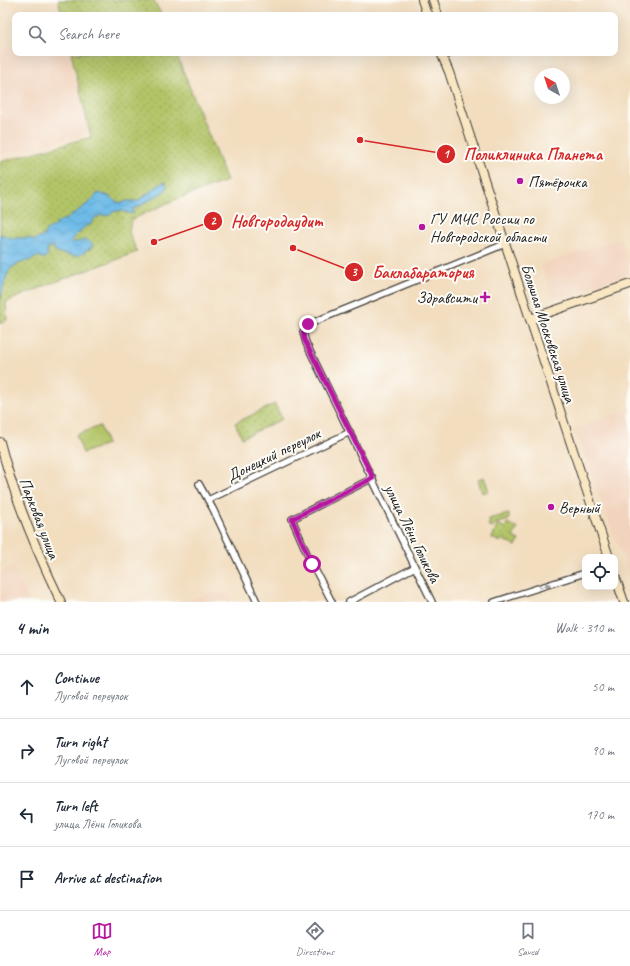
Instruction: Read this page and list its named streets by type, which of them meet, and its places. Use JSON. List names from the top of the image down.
{
  "streets": {
    "main road": ["Большая Московская улица", "Парковая улица"],
    "street": ["Донецкий переулок", "улица Лёни Голикова"]
  },
  "crossings": [
    ["Большая Московская улица", "улица Лёни Голикова"],
    ["Донецкий переулок", "улица Лёни Голикова"]
  ],
  "places": {
    "other": [
      "Поликлиника Планета",
      "Пятёрочка",
      "ГУ МЧС России по Новгородской области",
      "Новгородаудит",
      "Баклабаратория",
      "Верный"
    ],
    "health": ["Здравсити"]
  },
  "north": "top left",
  "page": {
    "search": "Search here",
    "heading": ["4 min", "Walk · 310 m"],
    "list": [
      ["Continue", "Луговой переулок", "50 m"],
      ["Turn right", "Луговой переулок", "90 m"],
      ["Turn left", "улица Лёни Голикова", "170 m"],
      "Arrive at destination"
    ],
    "nav": ["Map", "Directions", "Saved"]
  }
}
